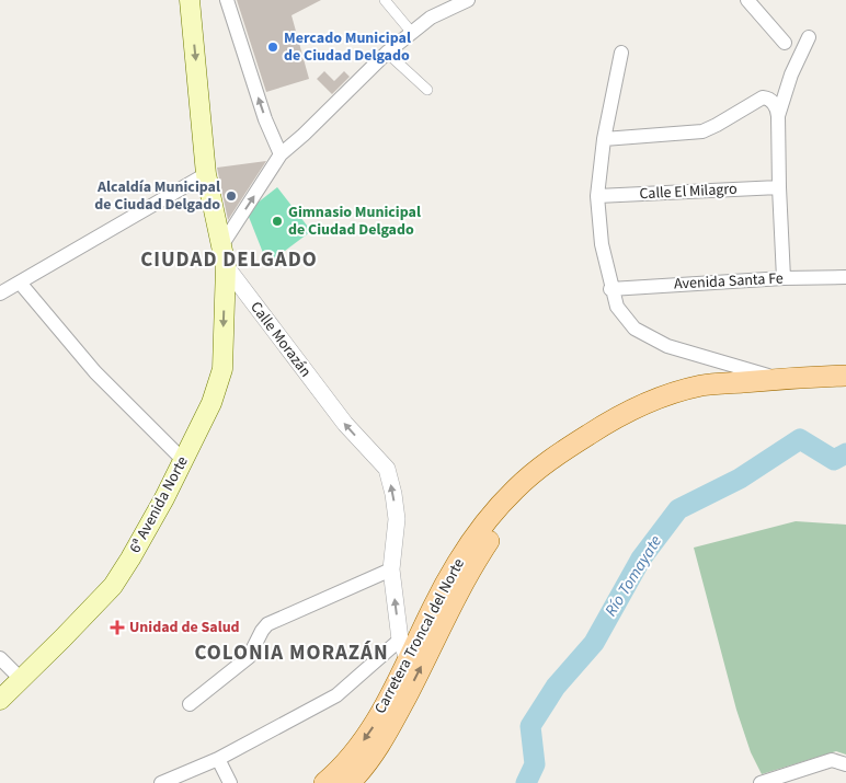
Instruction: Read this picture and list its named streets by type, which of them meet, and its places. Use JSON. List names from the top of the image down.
{
  "streets": {
    "main road": ["Calle Morazán", "6ª Avenida Norte", "Carretera Troncal del Norte"],
    "street": ["Calle El Milagro", "Avenida Santa Fe"]
  },
  "crossings": [
    ["Calle Morazán", "6ª Avenida Norte"],
    ["Calle Morazán", "Carretera Troncal del Norte"]
  ],
  "one_way": ["6ª Avenida Norte"],
  "districts": ["CIUDAD DELGADO", "COLONIA MORAZÁN"],
  "water": ["Río Tomayate"],
  "places": {
    "other": ["Mercado Municipal de Ciudad Delgado", "Alcaldía Municipal de Ciudad Delgado", "Gimnasio Municipal de Ciudad Delgado"],
    "health": ["Unidad de Salud"]
  }
}
